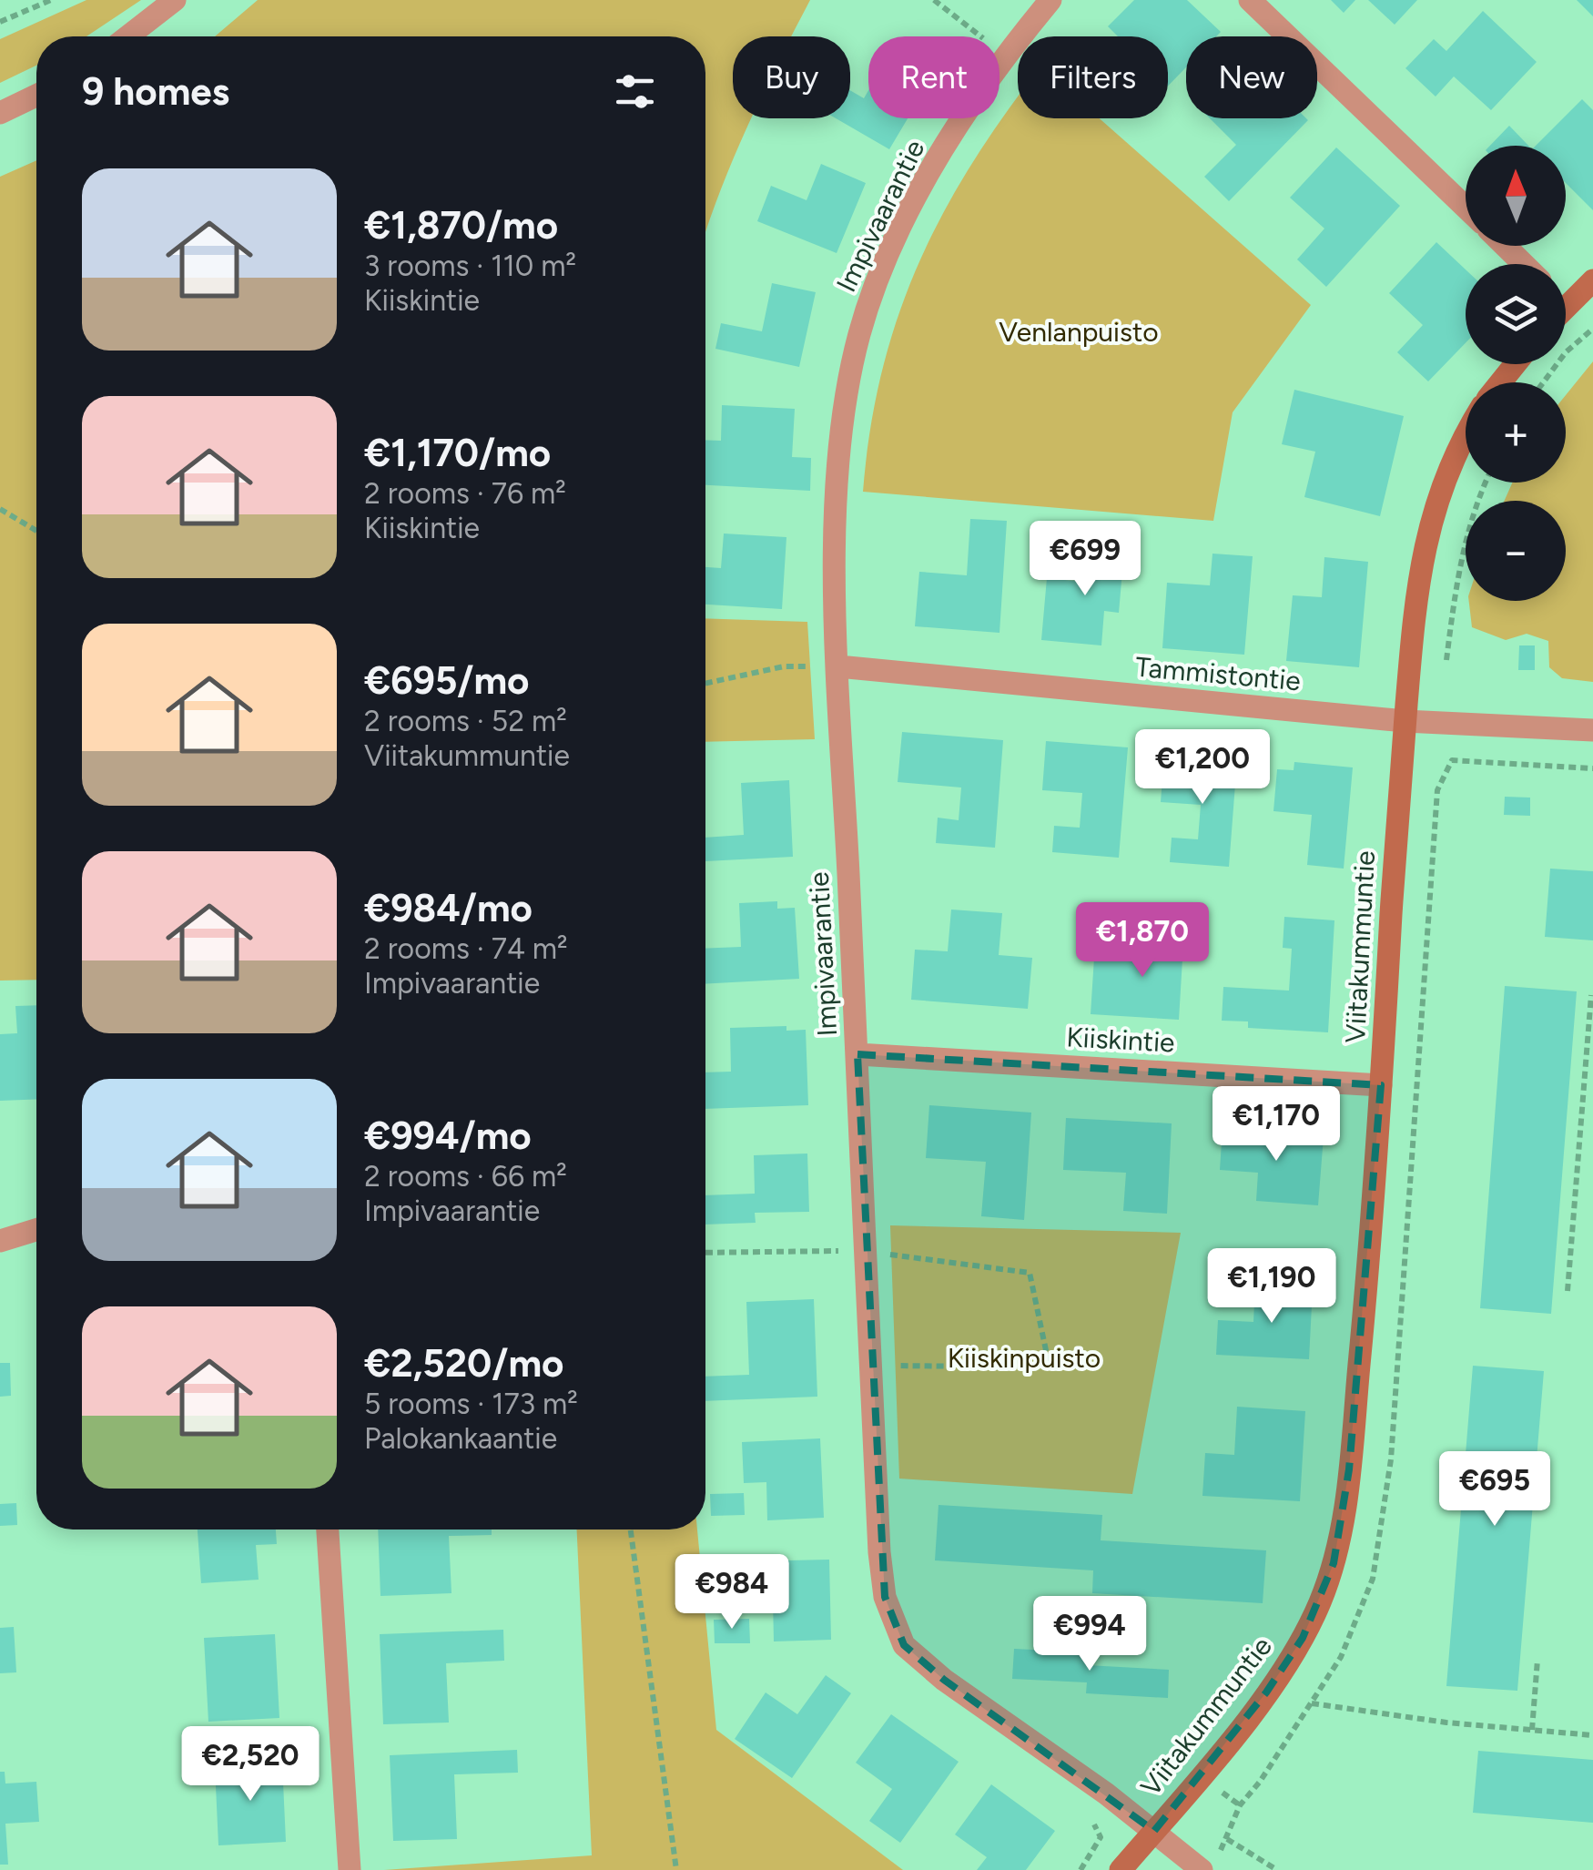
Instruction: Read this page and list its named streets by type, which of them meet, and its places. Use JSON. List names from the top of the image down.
{
  "streets": {
    "street": [
      "Impivaarantie",
      "Tammistontie",
      "Viitakummuntie",
      "Kiiskintie"
    ]
  },
  "crossings": [
    ["Impivaarantie", "Tammistontie"],
    ["Impivaarantie", "Viitakummuntie"],
    ["Impivaarantie", "Kiiskintie"],
    ["Tammistontie", "Viitakummuntie"],
    ["Viitakummuntie", "Kiiskintie"]
  ],
  "parks": ["Venlanpuisto", "Kiiskinpuisto"],
  "north": "top",
  "page": {
    "chip": [
      "Buy",
      "Rent",
      "Filters",
      "New"
    ],
    "heading": "9 homes",
    "map_buttons": ["+", "−"],
    "list": [
      {
        "name": "€1,870/mo",
        "note": "3 rooms · 110 m² · Kiiskintie"
      },
      {
        "name": "€1,170/mo",
        "note": "2 rooms · 76 m² · Kiiskintie"
      },
      {
        "name": "€695/mo",
        "note": "2 rooms · 52 m² · Viitakummuntie"
      },
      {
        "name": "€984/mo",
        "note": "2 rooms · 74 m² · Impivaarantie"
      },
      {
        "name": "€994/mo",
        "note": "2 rooms · 66 m² · Impivaarantie"
      },
      {
        "name": "€2,520/mo",
        "note": "5 rooms · 173 m² · Palokankaantie"
      }
    ],
    "price": [
      "€699",
      "€1,200",
      "€1,870",
      "€1,170",
      "€1,190",
      "€695",
      "€984",
      "€994",
      "€2,520"
    ]
  }
}
